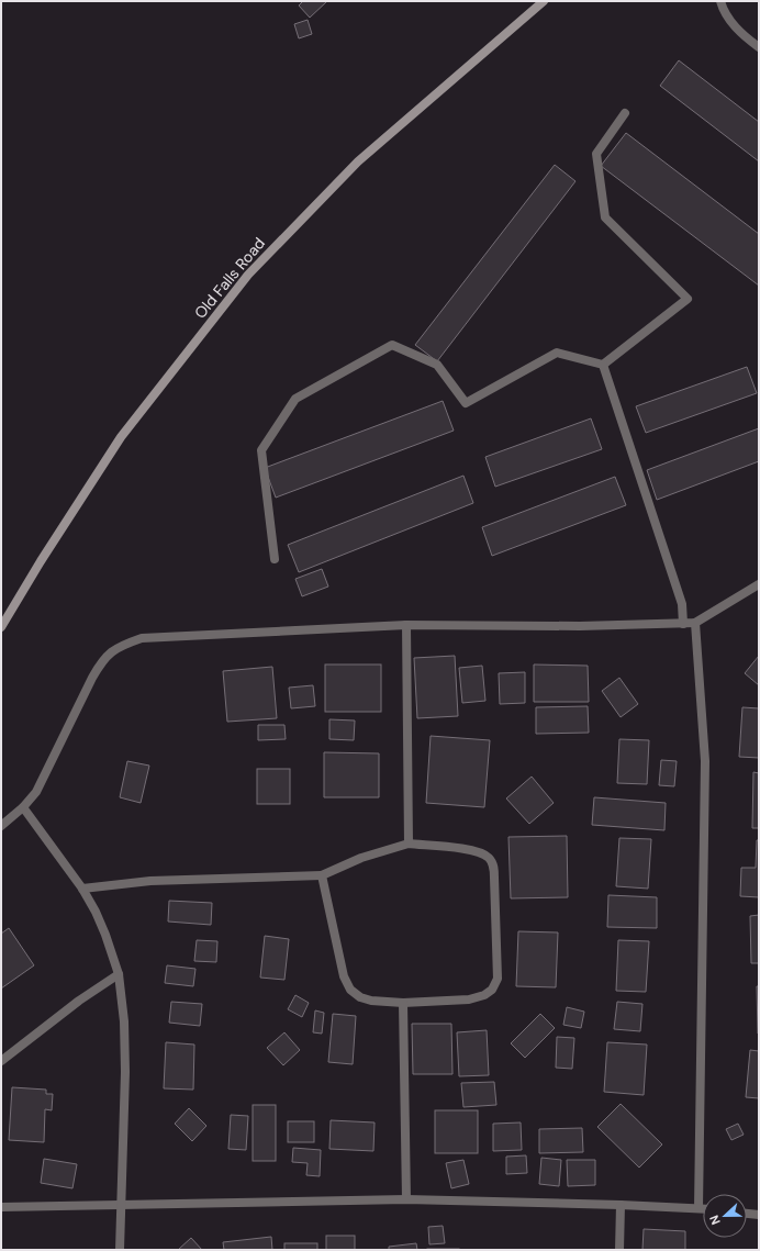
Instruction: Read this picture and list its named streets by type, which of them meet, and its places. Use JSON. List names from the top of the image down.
{
  "streets": {
    "street": ["Old Falls Road"]
  },
  "north": "left"
}
